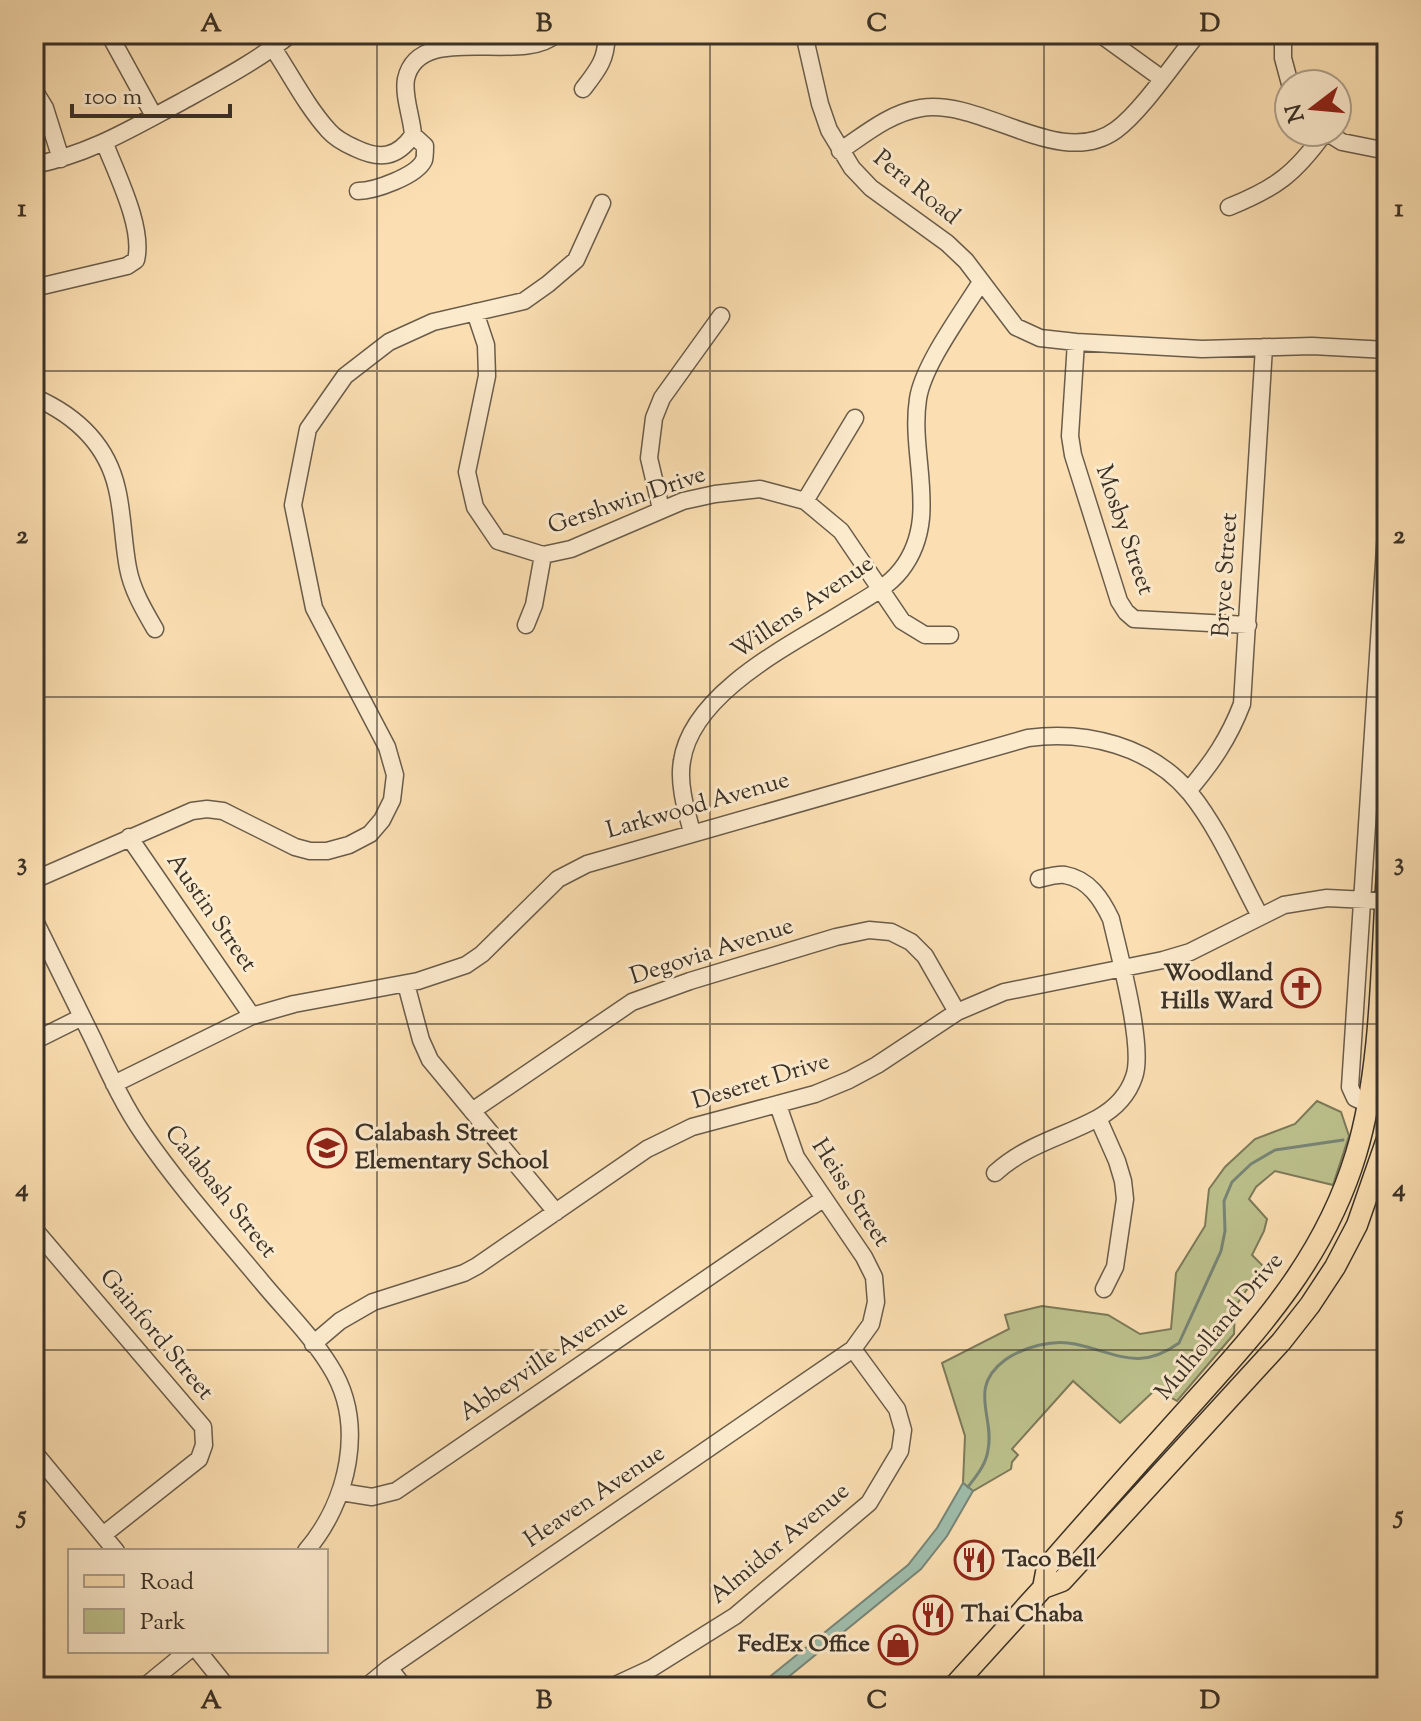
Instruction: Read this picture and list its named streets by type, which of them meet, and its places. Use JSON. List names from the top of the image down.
{
  "streets": {
    "main road": ["Mulholland Drive"],
    "street": [
      "Pera Road",
      "Gershwin Drive",
      "Mosby Street",
      "Bryce Street",
      "Willens Avenue",
      "Larkwood Avenue",
      "Austin Street",
      "Degovia Avenue",
      "Deseret Drive",
      "Calabash Street",
      "Heiss Street",
      "Gainford Street",
      "Abbeyville Avenue",
      "Heaven Avenue",
      "Almidor Avenue"
    ]
  },
  "crossings": [
    ["Pera Road", "Willens Avenue"],
    ["Gershwin Drive", "Willens Avenue"],
    ["Mosby Street", "Bryce Street"],
    ["Bryce Street", "Larkwood Avenue"],
    ["Willens Avenue", "Larkwood Avenue"],
    ["Larkwood Avenue", "Austin Street"],
    ["Larkwood Avenue", "Deseret Drive"],
    ["Larkwood Avenue", "Calabash Street"],
    ["Degovia Avenue", "Deseret Drive"],
    ["Deseret Drive", "Calabash Street"],
    ["Deseret Drive", "Heiss Street"],
    ["Deseret Drive", "Mulholland Drive"],
    ["Calabash Street", "Abbeyville Avenue"],
    ["Heiss Street", "Abbeyville Avenue"],
    ["Heiss Street", "Heaven Avenue"],
    ["Heiss Street", "Almidor Avenue"],
    ["Heaven Avenue", "Almidor Avenue"]
  ],
  "places": {
    "church": ["Woodland Hills Ward"],
    "school or university": ["Calabash Street Elementary School"],
    "restaurant": ["Taco Bell", "Thai Chaba"],
    "shop": ["FedEx Office"]
  },
  "legend": ["Road", "Park"],
  "scale_bar": "100 m",
  "north": "left",
  "grid": {
    "columns": [
      "A",
      "B",
      "C",
      "D"
    ],
    "rows": [
      "1",
      "2",
      "3",
      "4",
      "5"
    ]
  }
}
